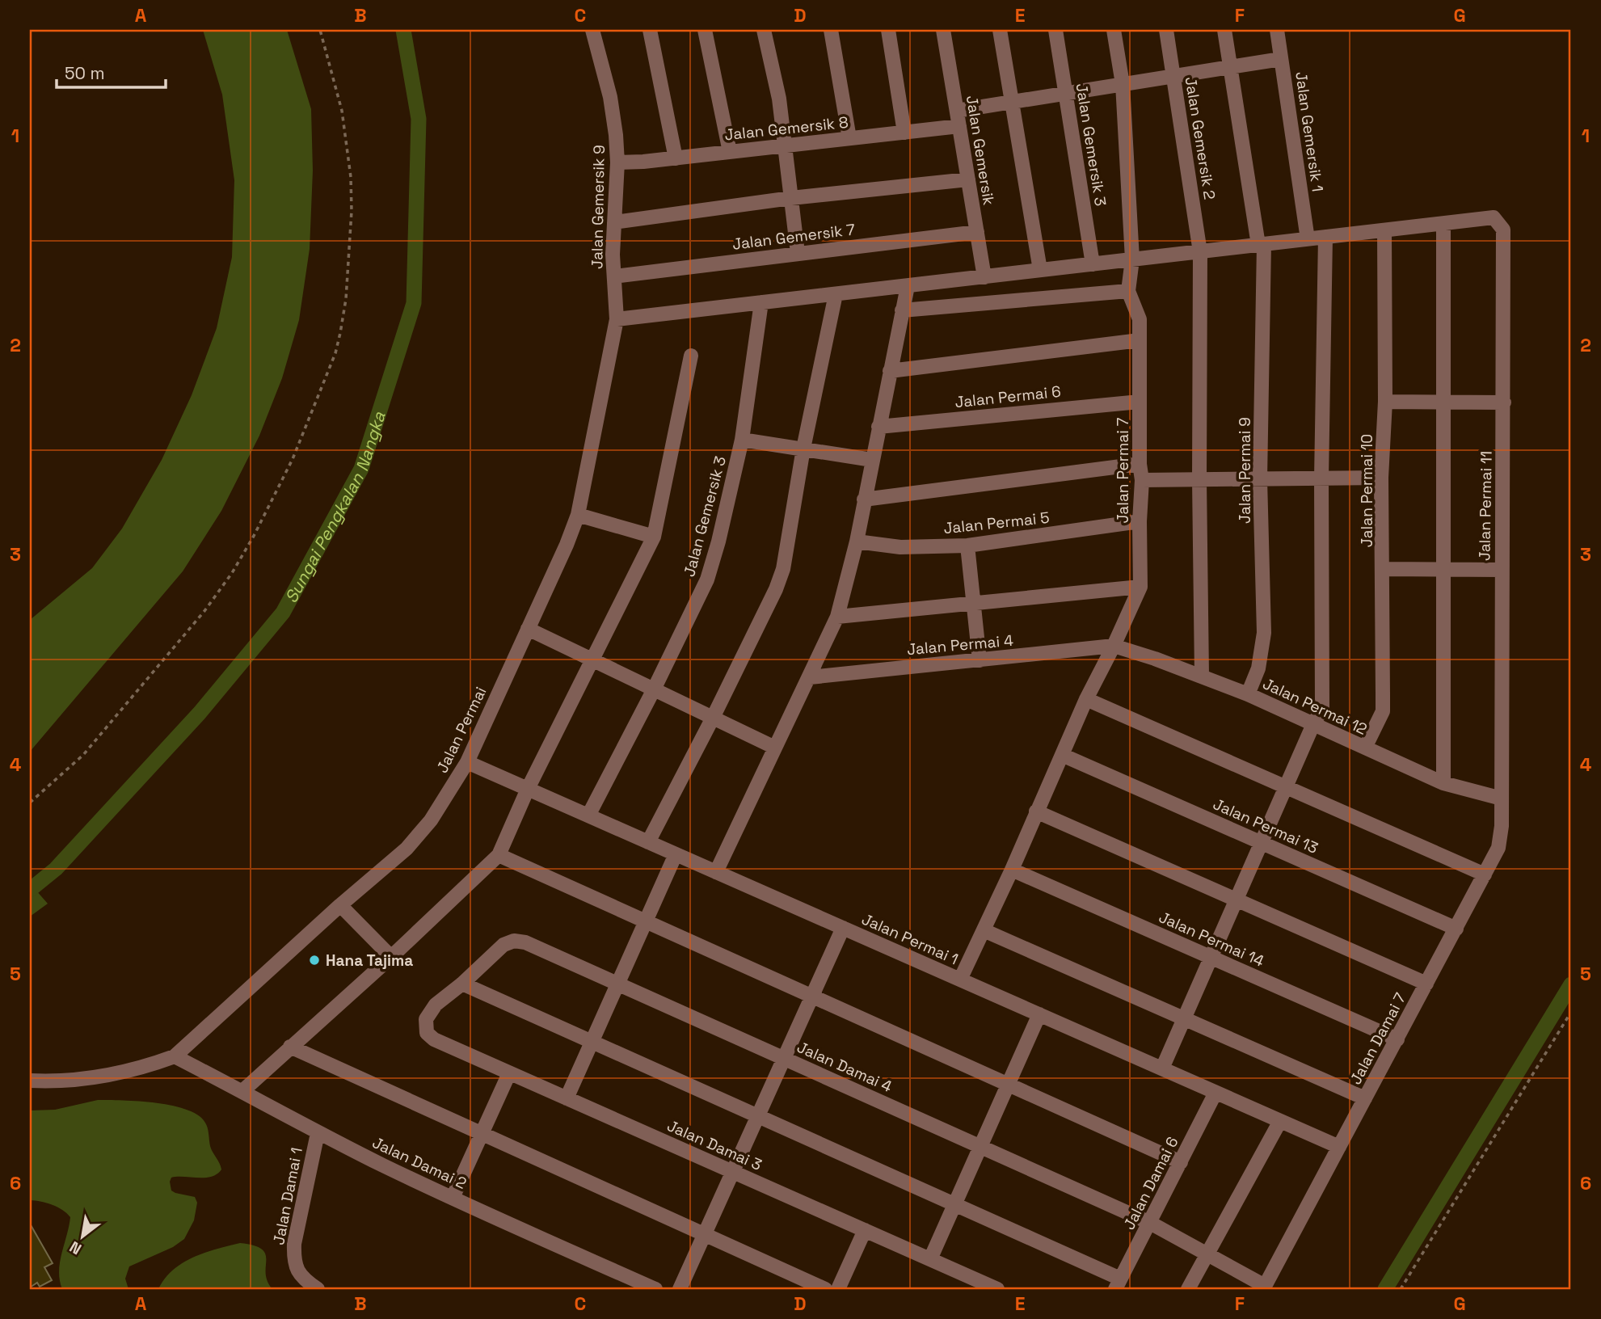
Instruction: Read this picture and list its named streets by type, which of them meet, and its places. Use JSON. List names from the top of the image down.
{
  "streets": {
    "street": [
      "Jalan Gemersik 8",
      "Jalan Gemersik 1",
      "Jalan Gemersik 2",
      "Jalan Gemersik 3",
      "Jalan Gemersik",
      "Jalan Gemersik 9",
      "Jalan Gemersik 7",
      "Jalan Permai 6",
      "Jalan Permai 7",
      "Jalan Permai 9",
      "Jalan Permai 10",
      "Jalan Permai 11",
      "Jalan Permai 5",
      "Jalan Permai 4",
      "Jalan Permai 12",
      "Jalan Permai",
      "Jalan Permai 13",
      "Jalan Permai 1",
      "Jalan Permai 14",
      "Jalan Damai 7",
      "Jalan Damai 4",
      "Jalan Damai 3",
      "Jalan Damai 2",
      "Jalan Damai 6",
      "Jalan Damai 1"
    ]
  },
  "crossings": [
    ["Jalan Gemersik 8", "Jalan Gemersik"],
    ["Jalan Gemersik 8", "Jalan Gemersik 9"],
    ["Jalan Gemersik 2", "Jalan Permai 12"],
    ["Jalan Gemersik 3", "Jalan Permai 1"],
    ["Jalan Gemersik", "Jalan Gemersik 7"],
    ["Jalan Gemersik 9", "Jalan Gemersik 7"],
    ["Jalan Gemersik 9", "Jalan Permai"],
    ["Jalan Permai 6", "Jalan Permai 7"],
    ["Jalan Permai 7", "Jalan Permai 5"],
    ["Jalan Permai 7", "Jalan Permai 4"],
    ["Jalan Permai 7", "Jalan Permai 12"],
    ["Jalan Permai 7", "Jalan Permai 13"],
    ["Jalan Permai 7", "Jalan Permai 1"],
    ["Jalan Permai 7", "Jalan Permai 14"],
    ["Jalan Permai 9", "Jalan Permai 12"],
    ["Jalan Permai 10", "Jalan Permai 12"],
    ["Jalan Permai 11", "Jalan Permai 12"],
    ["Jalan Permai 11", "Jalan Damai 7"],
    ["Jalan Permai 4", "Jalan Permai 12"],
    ["Jalan Permai 12", "Jalan Damai 7"],
    ["Jalan Permai", "Jalan Permai 1"],
    ["Jalan Permai", "Jalan Damai 2"],
    ["Jalan Permai 13", "Jalan Damai 7"],
    ["Jalan Permai 1", "Jalan Damai 7"],
    ["Jalan Permai 1", "Jalan Damai 6"],
    ["Jalan Permai 14", "Jalan Damai 7"],
    ["Jalan Damai 7", "Jalan Damai 4"],
    ["Jalan Damai 4", "Jalan Damai 3"],
    ["Jalan Damai 4", "Jalan Damai 6"],
    ["Jalan Damai 2", "Jalan Damai 1"]
  ],
  "water": ["Sungai Pengkalan Nangka"],
  "places": ["Hana Tajima"],
  "scale_bar": "50 m",
  "north": "bottom left",
  "grid": {
    "columns": [
      "A",
      "B",
      "C",
      "D",
      "E",
      "F",
      "G"
    ],
    "rows": [
      "1",
      "2",
      "3",
      "4",
      "5",
      "6"
    ]
  }
}
